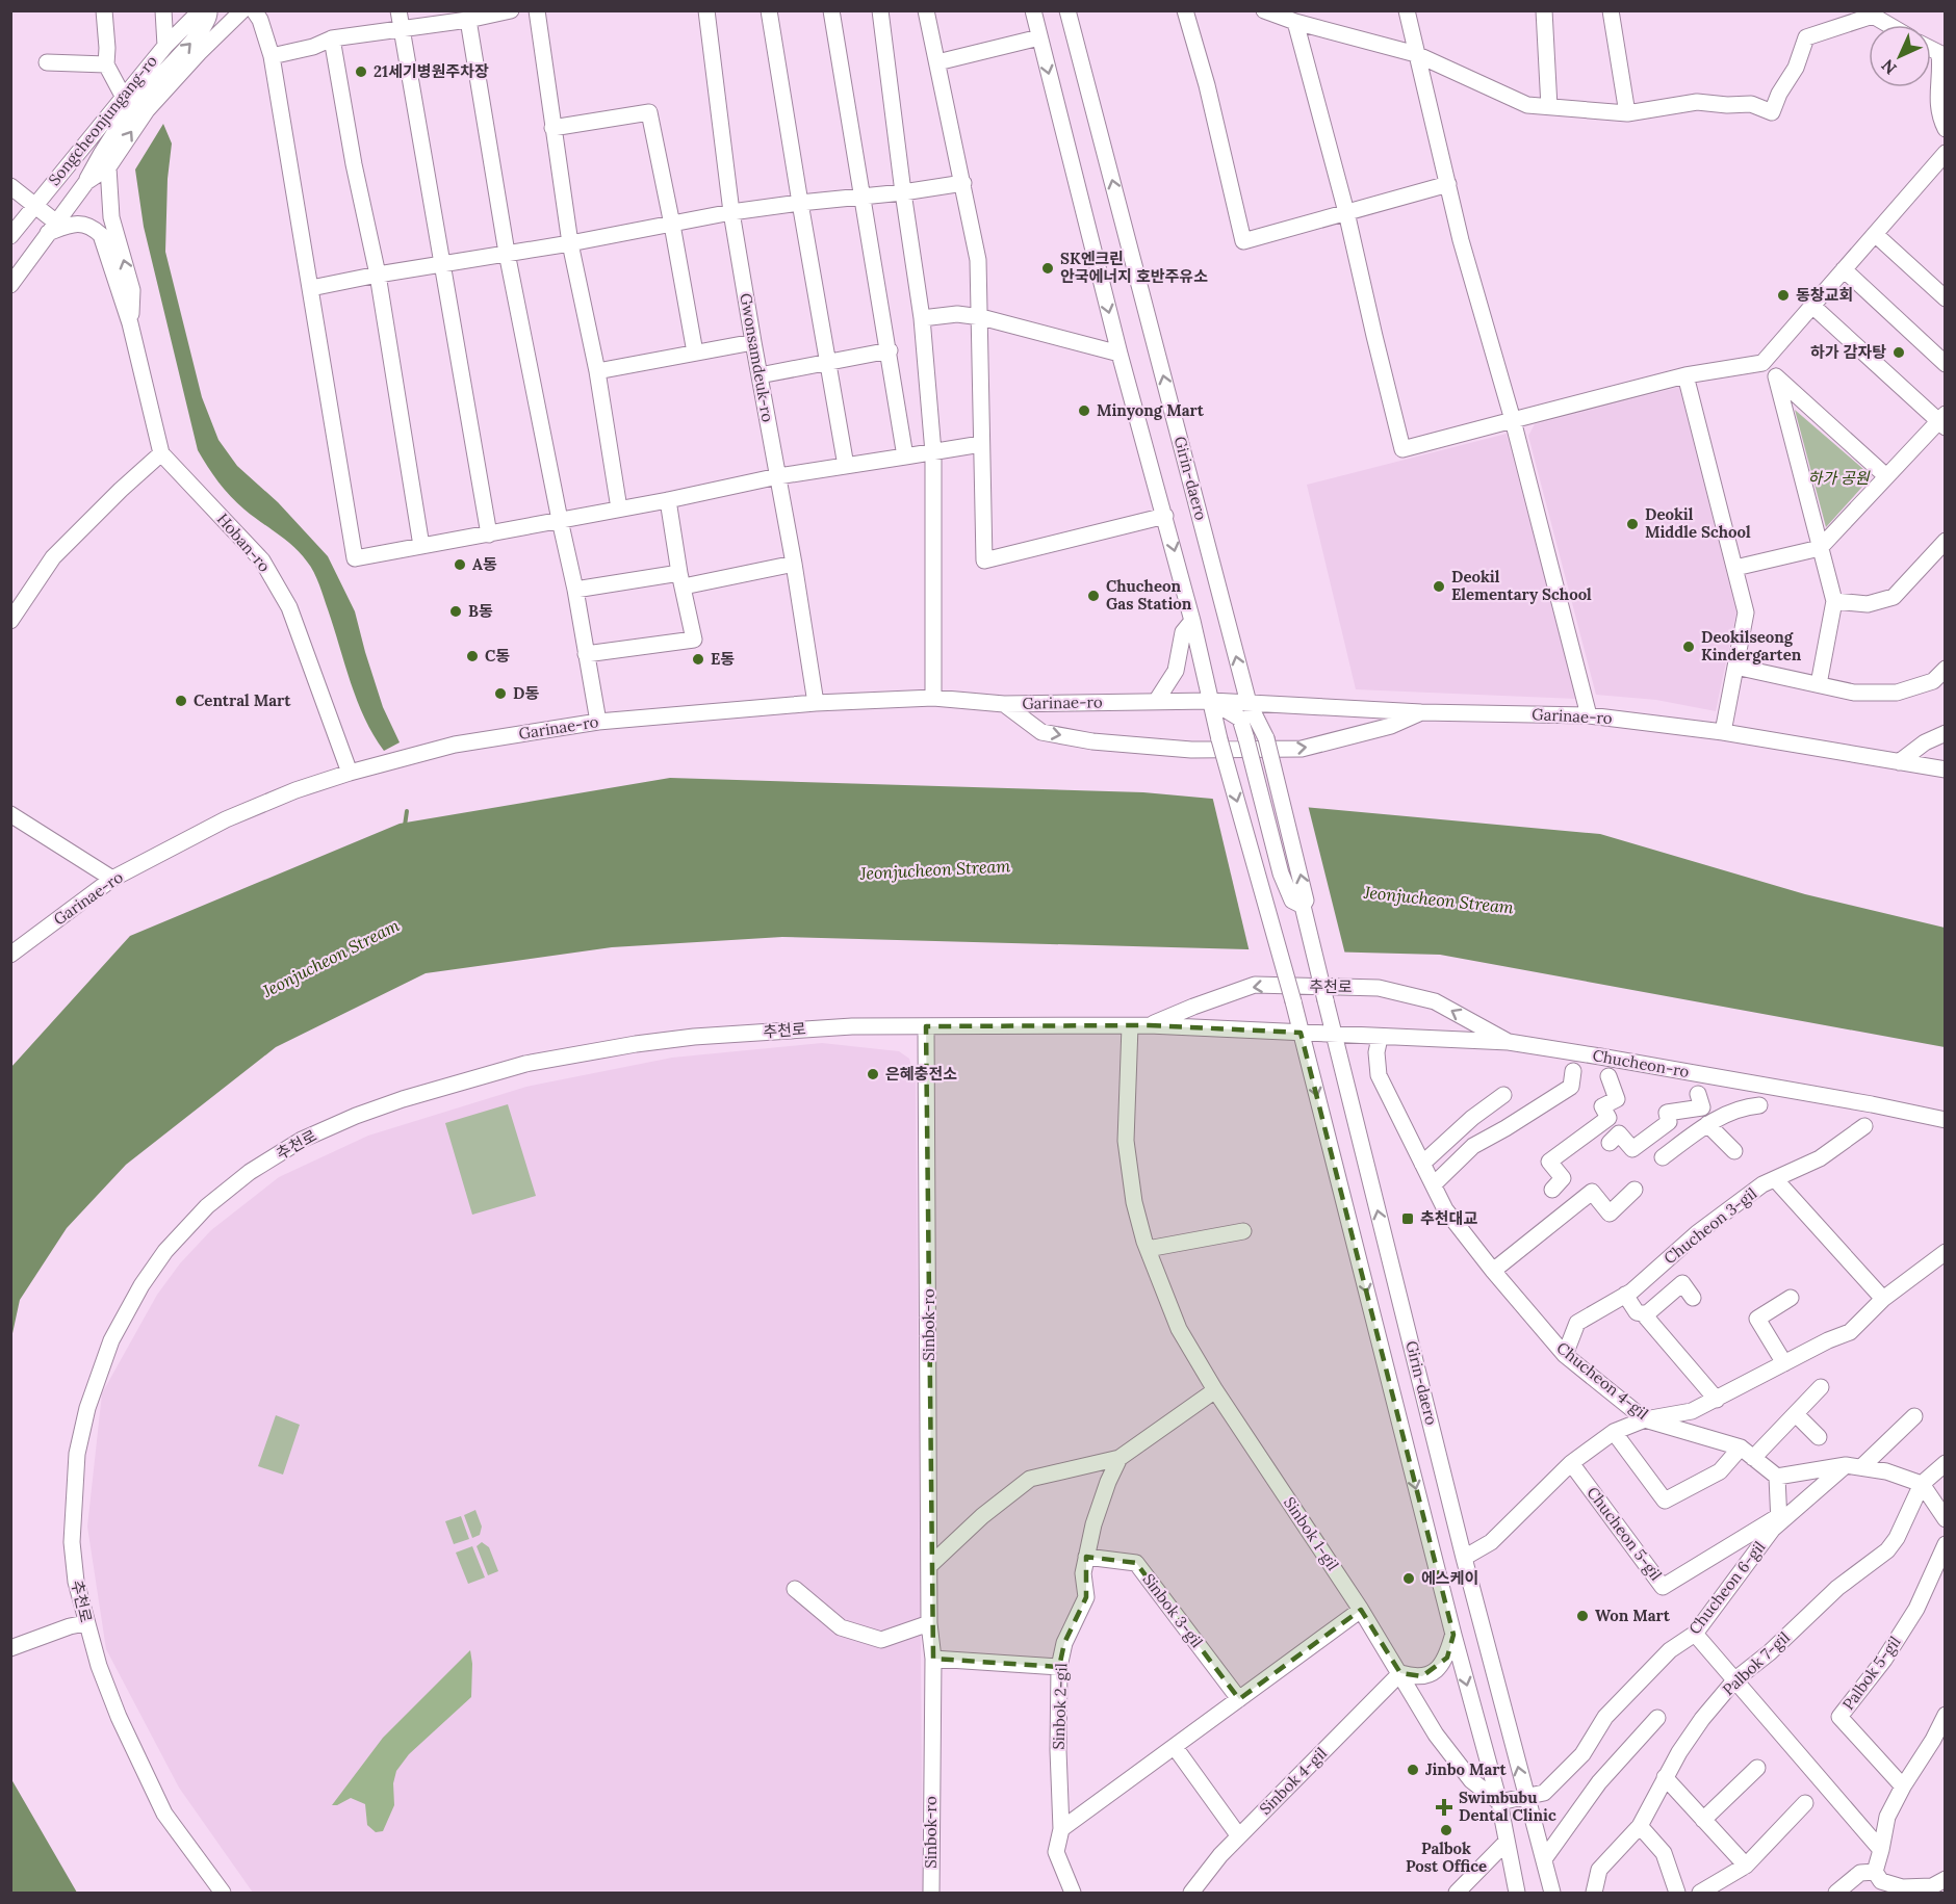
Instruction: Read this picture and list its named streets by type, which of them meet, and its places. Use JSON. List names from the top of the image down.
{
  "streets": {
    "street": [
      "Songcheonjungang-ro",
      "Gwonsamdeuk-ro",
      "Girin-daero",
      "Hoban-ro",
      "Garinae-ro",
      "추천로",
      "Chucheon-ro",
      "Chucheon 3-gil",
      "Sinbok-ro",
      "Chucheon 4-gil",
      "Sinbok 1-gil",
      "Chucheon 5-gil",
      "Chucheon 6-gil",
      "Sinbok 3-gil",
      "Palbok 7-gil",
      "Palbok 5-gil",
      "Sinbok 2-gil",
      "Sinbok 4-gil"
    ]
  },
  "crossings": [
    ["Songcheonjungang-ro", "Hoban-ro"],
    ["Gwonsamdeuk-ro", "Garinae-ro"],
    ["Girin-daero", "Garinae-ro"],
    ["Girin-daero", "추천로"],
    ["Girin-daero", "Chucheon-ro"],
    ["Girin-daero", "Sinbok 1-gil"],
    ["Girin-daero", "Chucheon 6-gil"],
    ["Hoban-ro", "Garinae-ro"],
    ["추천로", "Chucheon-ro"],
    ["추천로", "Sinbok-ro"],
    ["추천로", "Sinbok 1-gil"],
    ["Chucheon-ro", "Chucheon 4-gil"],
    ["Chucheon 3-gil", "Chucheon 4-gil"],
    ["Sinbok 1-gil", "Chucheon 6-gil"],
    ["Sinbok 1-gil", "Sinbok 4-gil"],
    ["Chucheon 5-gil", "Chucheon 6-gil"],
    ["Sinbok 3-gil", "Sinbok 2-gil"]
  ],
  "water": ["Jeonjucheon Stream"],
  "parks": ["하가 공원"],
  "places": {
    "other": [
      "21세기병원주차장",
      "SK엔크린 안국에너지 호반주유소",
      "동창교회",
      "하가 감자탕",
      "Minyong Mart",
      "Deokil Middle School",
      "A동",
      "Deokil Elementary School",
      "Chucheon Gas Station",
      "B동",
      "Deokilseong Kindergarten",
      "C동",
      "E동",
      "D동",
      "Central Mart",
      "은혜충전소",
      "에스케이",
      "Won Mart",
      "Jinbo Mart",
      "Palbok Post Office"
    ],
    "transit": ["추천대교"],
    "health": ["Swimbubu Dental Clinic"]
  },
  "north": "bottom left"
}
